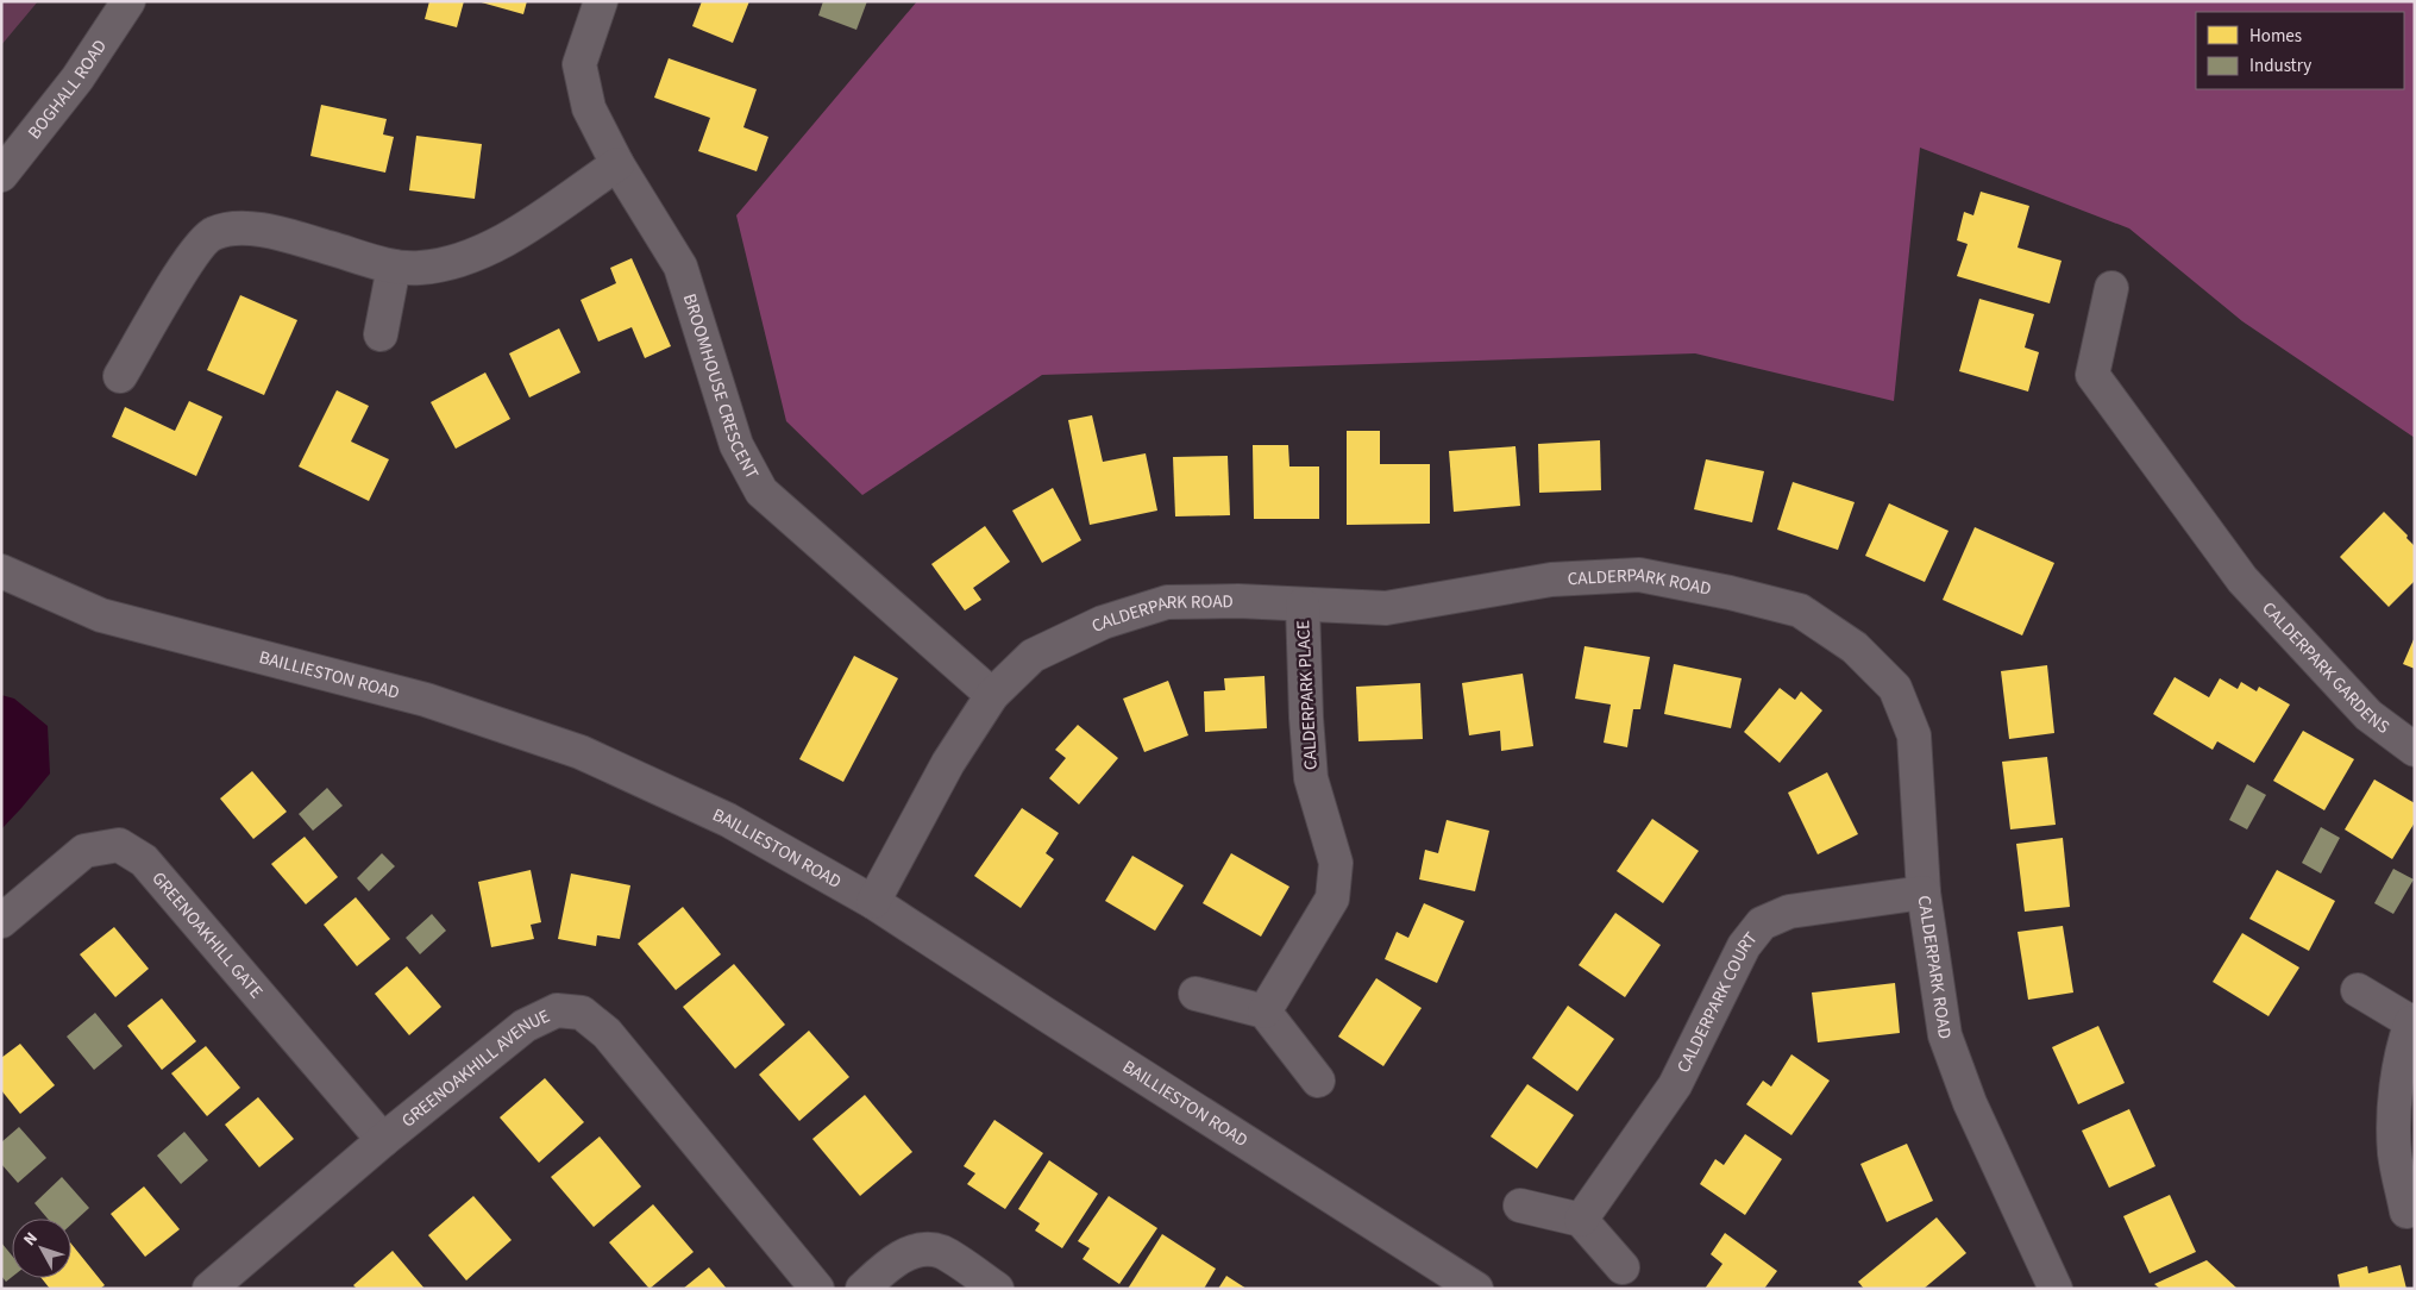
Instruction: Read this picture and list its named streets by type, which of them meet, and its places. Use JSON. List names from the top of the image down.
{
  "streets": {
    "street": [
      "BOGHALL ROAD",
      "BROOMHOUSE CRESCENT",
      "CALDERPARK ROAD",
      "CALDERPARK GARDENS",
      "BAILLIESTON ROAD",
      "CALDERPARK PLACE",
      "GREENOAKHILL GATE",
      "CALDERPARK COURT",
      "GREENOAKHILL AVENUE"
    ]
  },
  "crossings": [
    ["BROOMHOUSE CRESCENT", "CALDERPARK ROAD"],
    ["CALDERPARK ROAD", "BAILLIESTON ROAD"],
    ["CALDERPARK ROAD", "CALDERPARK PLACE"],
    ["CALDERPARK ROAD", "CALDERPARK COURT"],
    ["GREENOAKHILL GATE", "GREENOAKHILL AVENUE"]
  ],
  "legend": ["Homes", "Industry"],
  "north": "top left"
}
